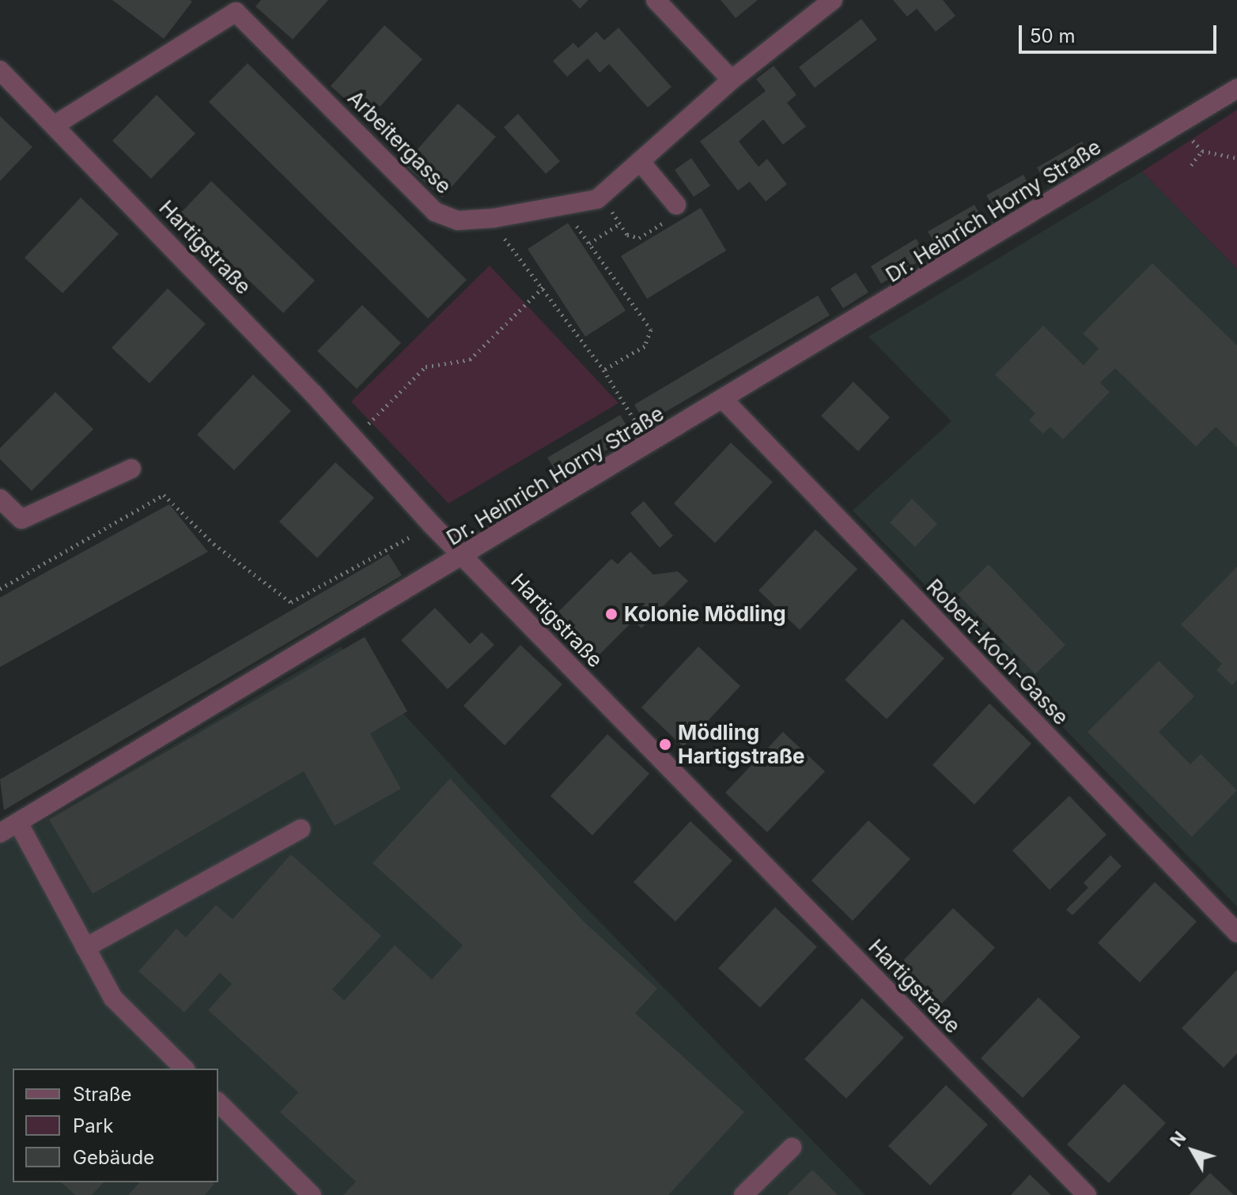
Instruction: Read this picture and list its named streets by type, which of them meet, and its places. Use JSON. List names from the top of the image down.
{
  "streets": {
    "street": [
      "Arbeitergasse",
      "Dr. Heinrich Horny Straße",
      "Hartigstraße",
      "Robert-Koch-Gasse"
    ]
  },
  "crossings": [
    ["Arbeitergasse", "Hartigstraße"],
    ["Dr. Heinrich Horny Straße", "Hartigstraße"],
    ["Dr. Heinrich Horny Straße", "Robert-Koch-Gasse"]
  ],
  "places": ["Kolonie Mödling", "Mödling Hartigstraße"],
  "legend": ["Straße", "Park", "Gebäude"],
  "scale_bar": "50 m",
  "north": "top left"
}
